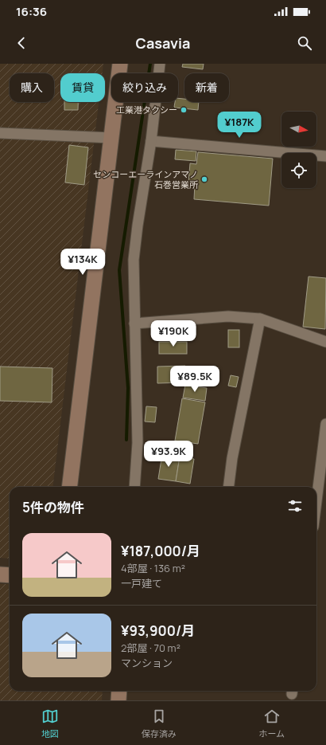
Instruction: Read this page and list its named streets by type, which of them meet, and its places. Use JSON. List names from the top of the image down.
{
  "places": ["工業港タクシー", "センコーエーラインアマノ 石巻営業所"],
  "north": "right",
  "page": {
    "status": "16:36",
    "header": "Casavia",
    "chip": [
      "購入",
      "賃貸",
      "絞り込み",
      "新着"
    ],
    "price": [
      "¥187K",
      "¥134K",
      "¥190K",
      "¥89.5K",
      "¥93.9K"
    ],
    "heading": "5件の物件",
    "list": [
      {
        "name": "¥187,000/月",
        "note": "4部屋 · 136 m² · 一戸建て"
      },
      {
        "name": "¥93,900/月",
        "note": "2部屋 · 70 m² · マンション"
      }
    ],
    "tabs": ["地図", "保存済み", "ホーム"]
  }
}
